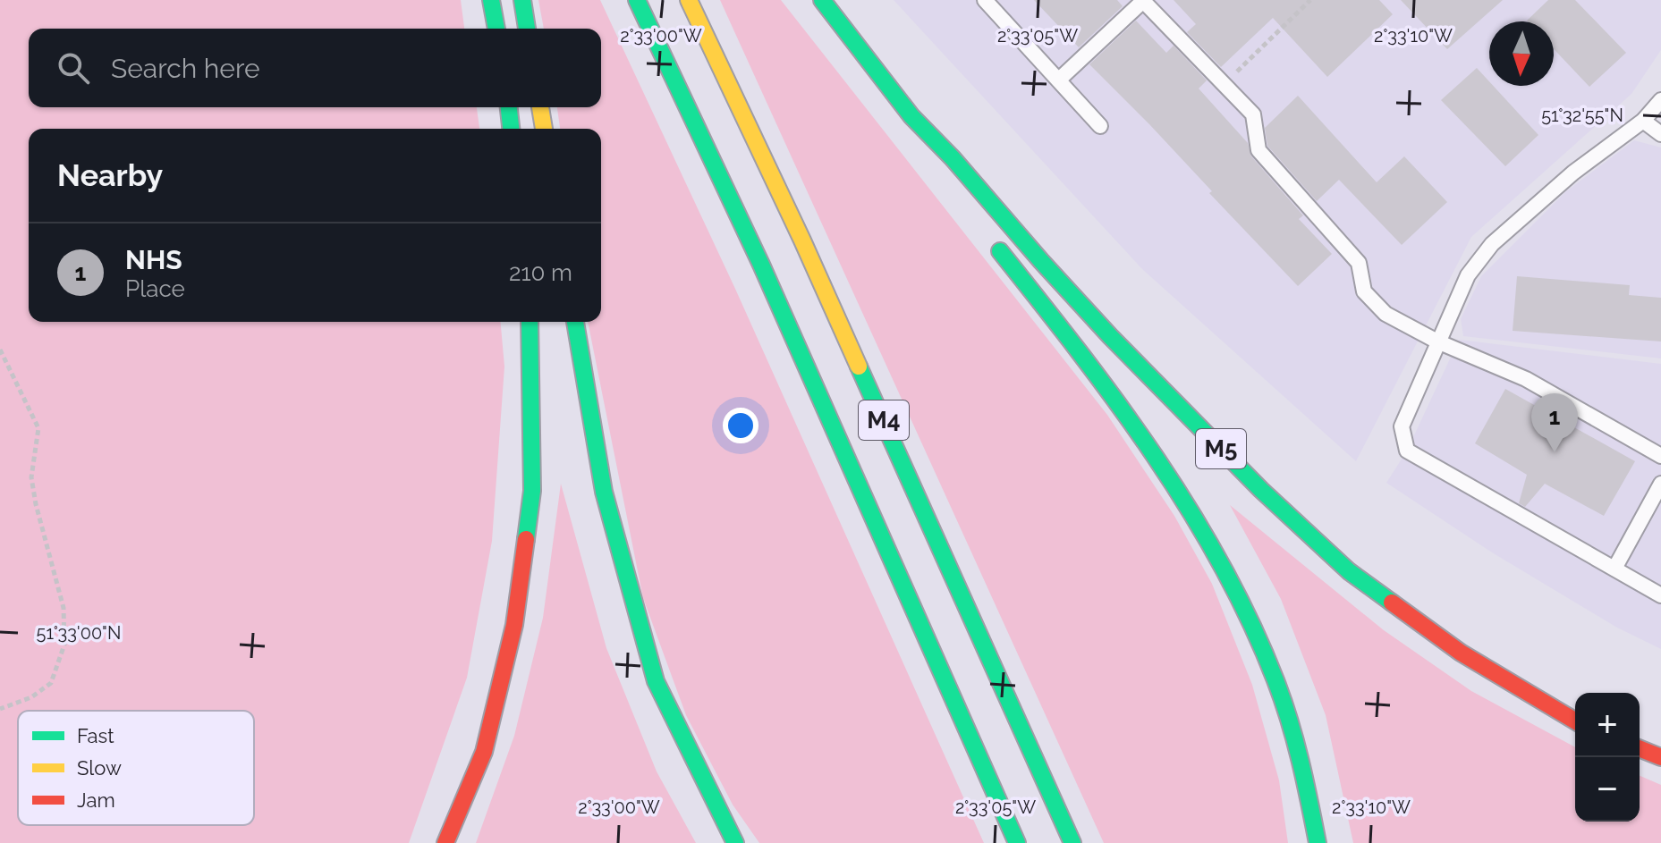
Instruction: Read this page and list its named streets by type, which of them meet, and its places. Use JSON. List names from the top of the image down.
{
  "streets": {
    "highway": ["M4", "M5"]
  },
  "legend": ["Fast", "Slow", "Jam"],
  "north": "bottom",
  "page": {
    "search": "Search here",
    "heading": "Nearby",
    "list": [
      {
        "mark": "1",
        "name": "NHS",
        "note": "Place",
        "value": "210 m"
      }
    ],
    "pins": "1",
    "map_buttons": ["+", "−"]
  },
  "coordinates": [
    "2°33'00\"W",
    "2°33'05\"W",
    "2°33'10\"W",
    "51°32'55\"N",
    "51°33'00\"N"
  ]
}
